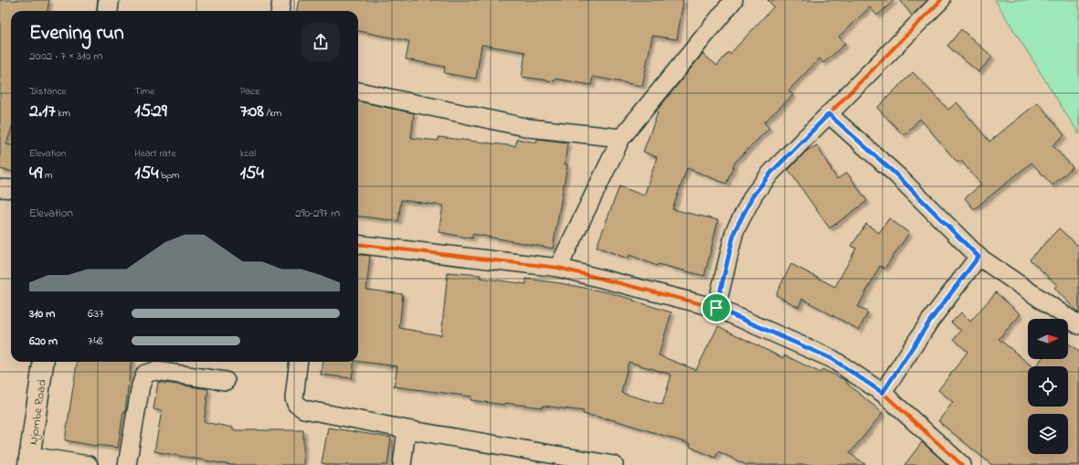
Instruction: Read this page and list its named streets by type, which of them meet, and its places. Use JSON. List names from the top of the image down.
{
  "streets": {
    "highway": ["Njombe Road"]
  },
  "north": "right",
  "page": {
    "heading": ["Evening run", "20:02 · 7 × 310 m"],
    "stats": [
      ["Distance", "2.17 km"],
      ["Time", "15:29"],
      ["Pace", "7:08 /km"],
      ["Elevation", "49 m"],
      ["Heart rate", "154 bpm"],
      ["kcal", "154"]
    ],
    "chart": ["Elevation", "290–297 m"],
    "list": [
      {
        "name": "310 m",
        "note": "6:37"
      },
      {
        "name": "620 m",
        "note": "7:48"
      }
    ]
  }
}
